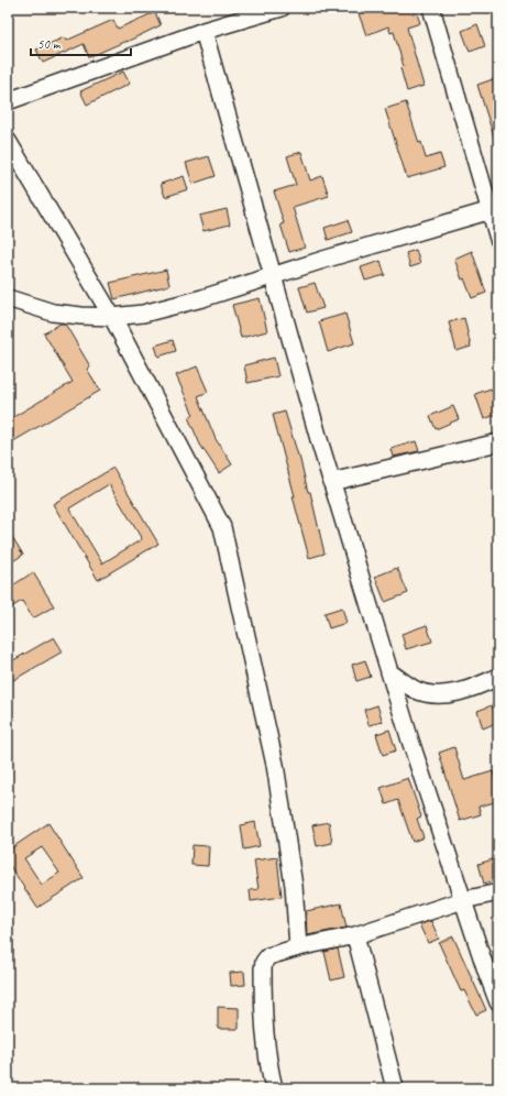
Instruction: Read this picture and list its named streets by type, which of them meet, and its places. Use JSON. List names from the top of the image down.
{
  "scale_bar": "50 m"
}
